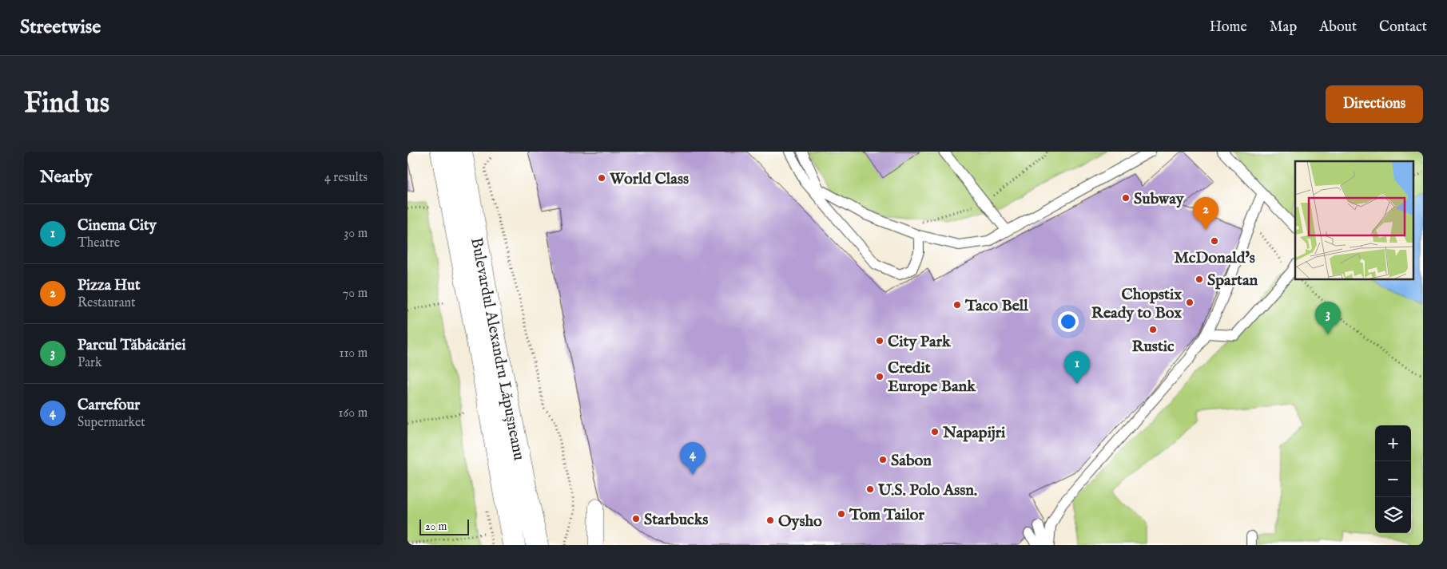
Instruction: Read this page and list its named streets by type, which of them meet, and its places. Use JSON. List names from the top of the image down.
{
  "streets": {
    "main road": ["Bulevardul Alexandru Lăpușneanu"]
  },
  "places": [
    "World Class",
    "Subway",
    "McDonald's",
    "Spartan",
    "Chopstix Ready to Box",
    "Taco Bell",
    "Rustic",
    "City Park",
    "Credit Europe Bank",
    "Napapijri",
    "Sabon",
    "U.S. Polo Assn.",
    "Tom Tailor",
    "Starbucks",
    "Oysho"
  ],
  "scale_bar": "20 m",
  "page": {
    "header": "Streetwise",
    "nav": [
      "Home",
      "Map",
      "About",
      "Contact"
    ],
    "buttons": "Directions",
    "title": "Find us",
    "heading": ["Nearby", "4 results"],
    "pins": [
      "2",
      "3",
      "1",
      "4"
    ],
    "list": [
      {
        "mark": "1",
        "name": "Cinema City",
        "note": "Theatre",
        "value": "30 m"
      },
      {
        "mark": "2",
        "name": "Pizza Hut",
        "note": "Restaurant",
        "value": "70 m"
      },
      {
        "mark": "3",
        "name": "Parcul Tăbăcăriei",
        "note": "Park",
        "value": "110 m"
      },
      {
        "mark": "4",
        "name": "Carrefour",
        "note": "Supermarket",
        "value": "160 m"
      }
    ],
    "map_buttons": ["+", "−"],
    "scale": "20 m"
  }
}
